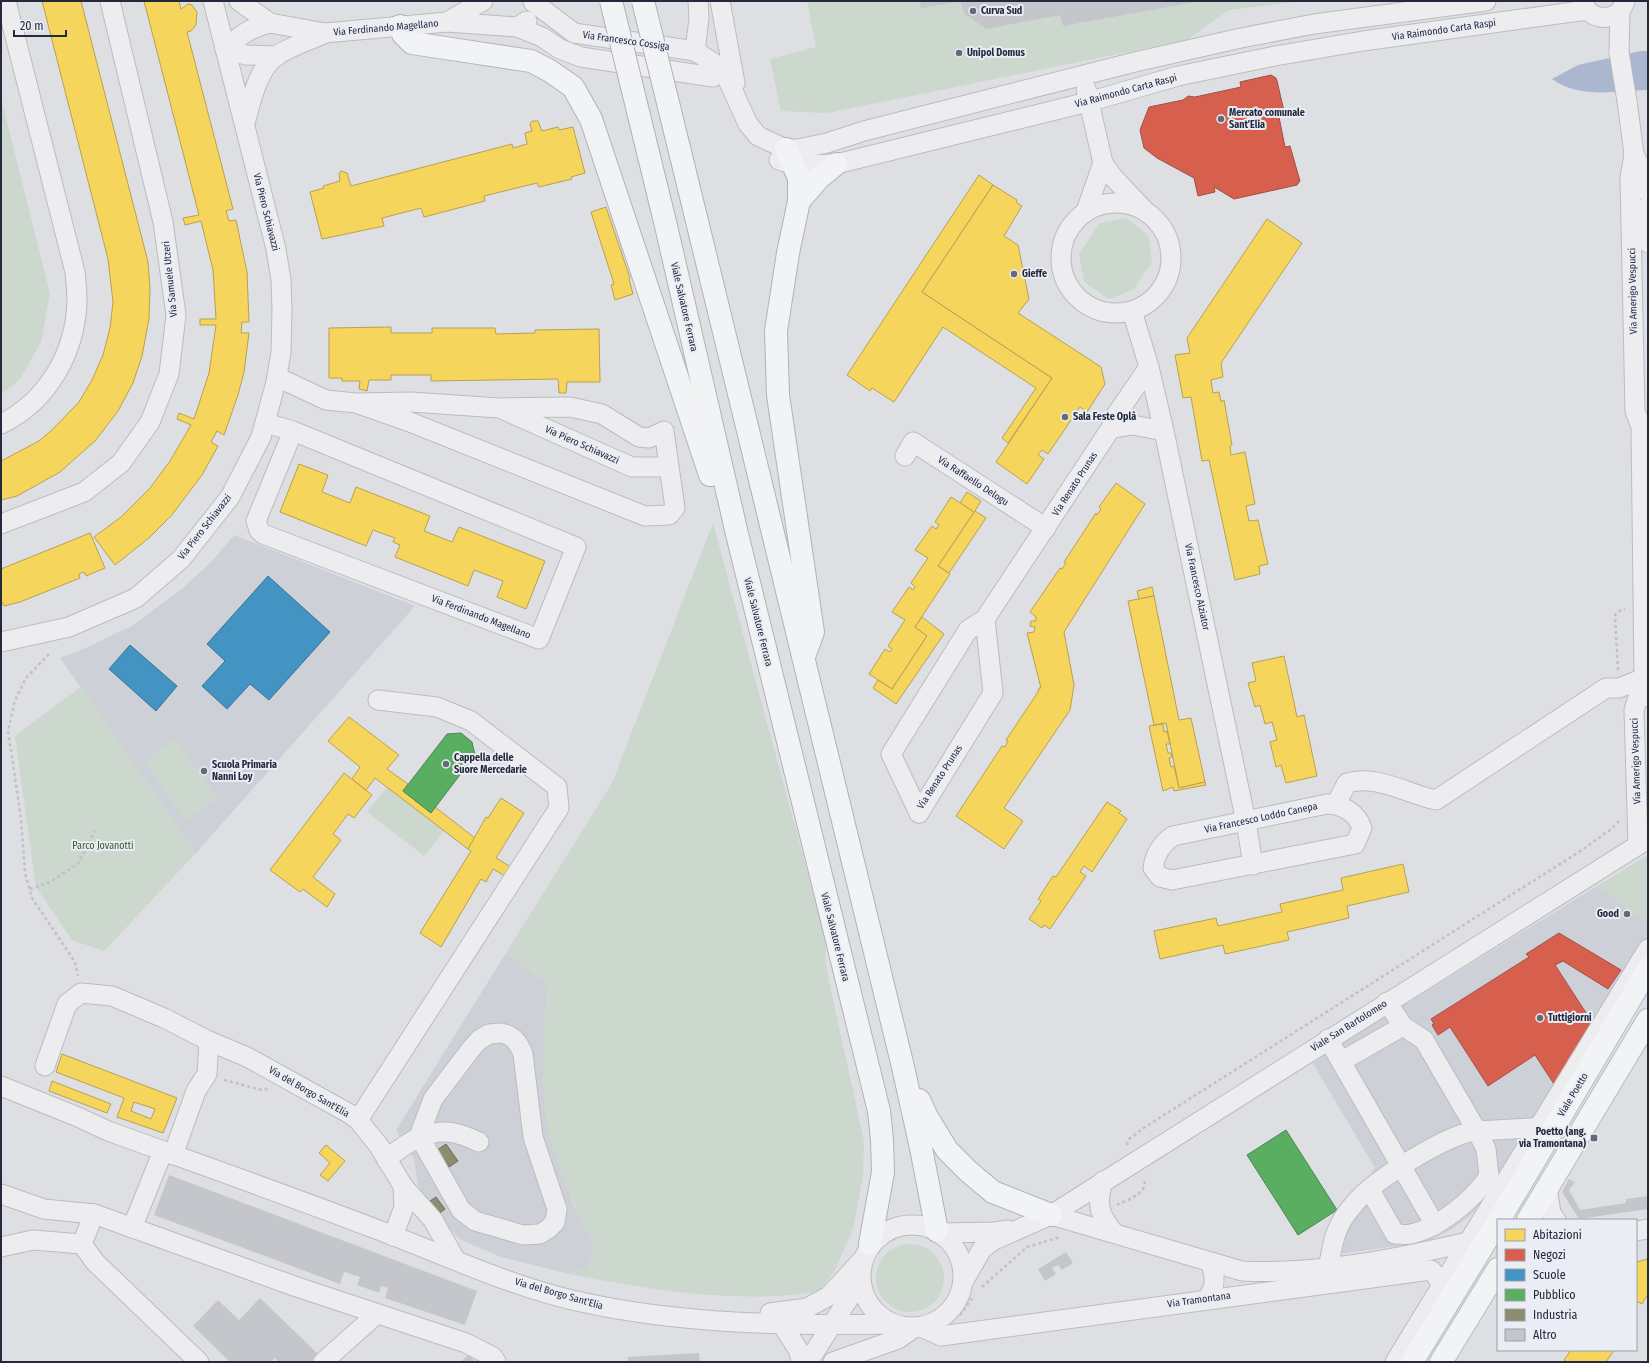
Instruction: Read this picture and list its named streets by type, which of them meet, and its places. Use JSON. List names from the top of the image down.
{
  "streets": {
    "main road": ["Viale Salvatore Ferrara", "Viale Poetto"],
    "street": [
      "Via Ferdinando Magellano",
      "Via Raimondo Carta Raspi",
      "Via Francesco Cossiga",
      "Via Piero Schiavazzi",
      "Via Samuele Utzeri",
      "Via Amerigo Vespucci",
      "Via Raffaello Delogu",
      "Via Renato Prunas",
      "Via Francesco Alziator",
      "Via Francesco Loddo Canepa",
      "Viale San Bartolomeo",
      "Via del Borgo Sant'Elia",
      "Via Tramontana"
    ]
  },
  "crossings": [
    ["Via Ferdinando Magellano", "Via Piero Schiavazzi"],
    ["Via Raimondo Carta Raspi", "Via Francesco Cossiga"],
    ["Via Raimondo Carta Raspi", "Via Amerigo Vespucci"],
    ["Via Amerigo Vespucci", "Viale San Bartolomeo"],
    ["Viale Salvatore Ferrara", "Viale San Bartolomeo"],
    ["Viale Salvatore Ferrara", "Via del Borgo Sant'Elia"],
    ["Viale Salvatore Ferrara", "Via Tramontana"],
    ["Via Raffaello Delogu", "Via Renato Prunas"],
    ["Via Renato Prunas", "Via Francesco Alziator"],
    ["Via Francesco Alziator", "Via Francesco Loddo Canepa"],
    ["Viale San Bartolomeo", "Via del Borgo Sant'Elia"],
    ["Viale San Bartolomeo", "Via Tramontana"],
    ["Via del Borgo Sant'Elia", "Via Tramontana"]
  ],
  "parks": ["Parco Jovanotti"],
  "places": {
    "other": [
      "Curva Sud",
      "Unipol Domus",
      "Mercato comunale Sant'Elia",
      "Gieffe",
      "Sala Feste Oplà",
      "Cappella delle Suore Mercedarie",
      "Scuola Primaria Nanni Loy",
      "Good",
      "Tuttigiorni"
    ],
    "transit": ["Poetto (ang. via Tramontana)"]
  },
  "legend": [
    "Abitazioni",
    "Negozi",
    "Scuole",
    "Pubblico",
    "Industria",
    "Altro"
  ],
  "scale_bar": "20 m"
}
